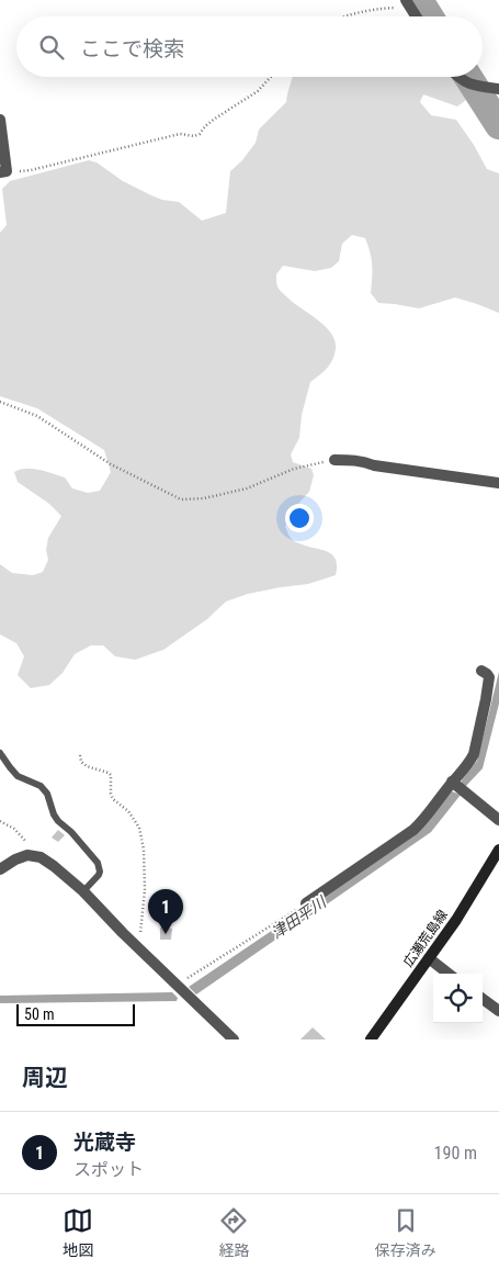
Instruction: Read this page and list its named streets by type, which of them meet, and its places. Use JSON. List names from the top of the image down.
{
  "streets": {
    "main road": ["広瀬荒島線"]
  },
  "water": ["津田平川"],
  "scale_bar": "50 m",
  "page": {
    "search": "ここで検索",
    "pins": "1",
    "scale": "50 m",
    "heading": "周辺",
    "list": [
      {
        "mark": "1",
        "name": "光蔵寺",
        "note": "スポット",
        "value": "190 m"
      }
    ],
    "nav": ["地図", "経路", "保存済み"]
  }
}
